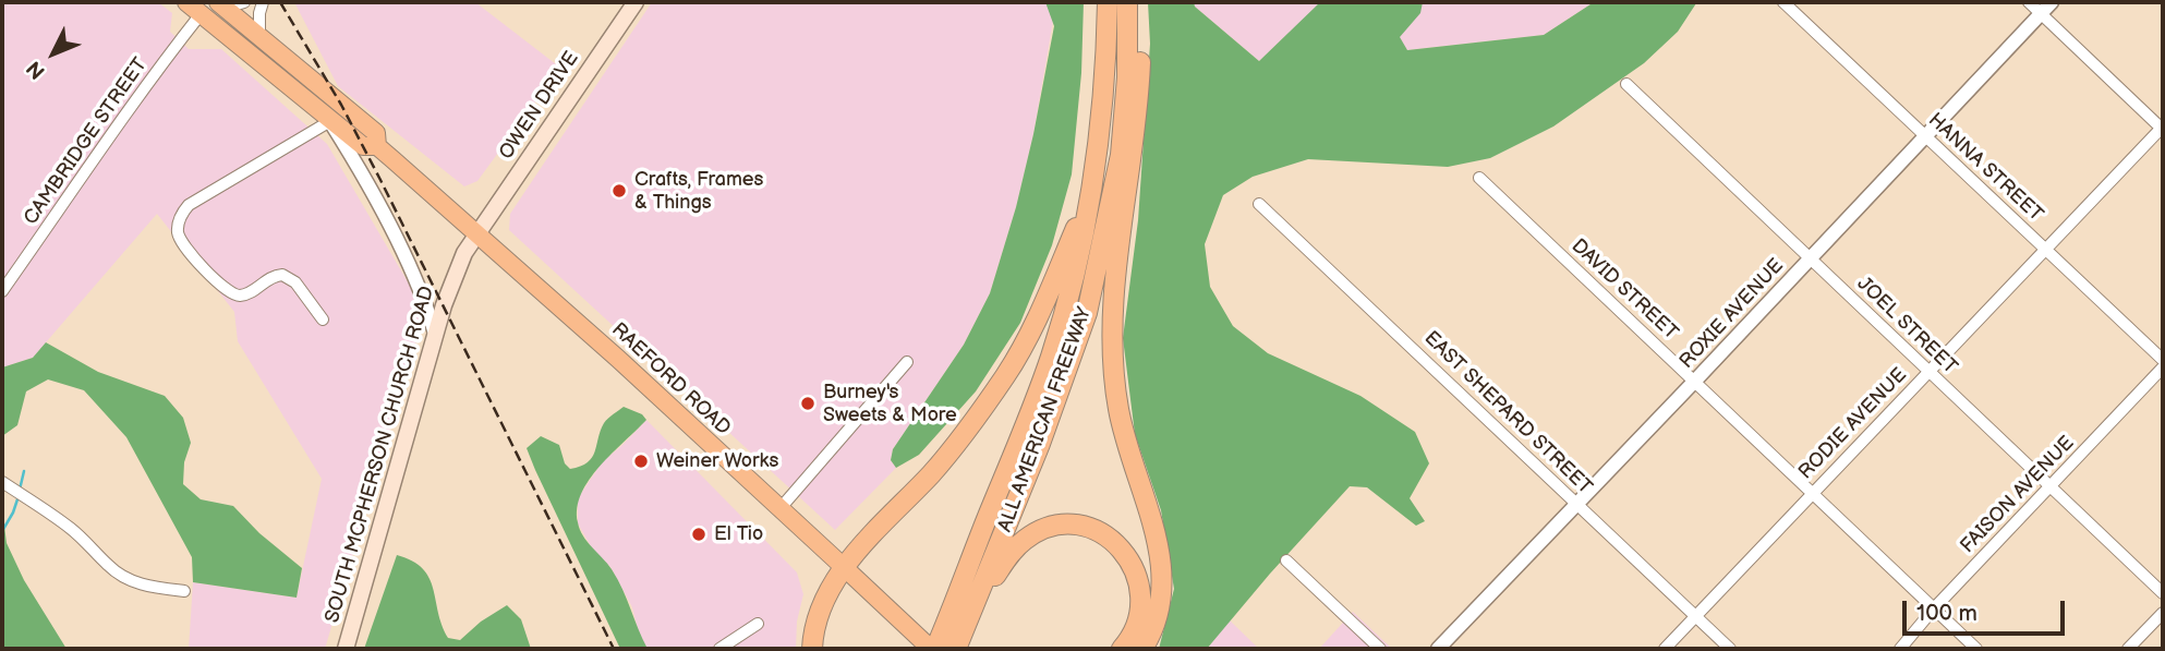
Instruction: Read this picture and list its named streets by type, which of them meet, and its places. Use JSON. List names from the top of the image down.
{
  "streets": {
    "highway": ["ALL AMERICAN FREEWAY"],
    "main road": ["OWEN DRIVE", "RAEFORD ROAD", "SOUTH MCPHERSON CHURCH ROAD"],
    "street": [
      "CAMBRIDGE STREET",
      "HANNA STREET",
      "DAVID STREET",
      "ROXIE AVENUE",
      "JOEL STREET",
      "EAST SHEPARD STREET",
      "RODIE AVENUE",
      "FAISON AVENUE"
    ]
  },
  "crossings": [
    ["OWEN DRIVE", "RAEFORD ROAD"],
    ["OWEN DRIVE", "SOUTH MCPHERSON CHURCH ROAD"],
    ["CAMBRIDGE STREET", "RAEFORD ROAD"],
    ["HANNA STREET", "ROXIE AVENUE"],
    ["HANNA STREET", "RODIE AVENUE"],
    ["DAVID STREET", "ROXIE AVENUE"],
    ["DAVID STREET", "RODIE AVENUE"],
    ["DAVID STREET", "FAISON AVENUE"],
    ["ROXIE AVENUE", "JOEL STREET"],
    ["ROXIE AVENUE", "EAST SHEPARD STREET"],
    ["JOEL STREET", "RODIE AVENUE"],
    ["JOEL STREET", "FAISON AVENUE"],
    ["RAEFORD ROAD", "ALL AMERICAN FREEWAY"],
    ["RAEFORD ROAD", "SOUTH MCPHERSON CHURCH ROAD"],
    ["EAST SHEPARD STREET", "RODIE AVENUE"]
  ],
  "places": [
    "Crafts, Frames & Things",
    "Burney's Sweets & More",
    "Weiner Works",
    "El Tio"
  ],
  "scale_bar": "100 m",
  "north": "bottom left"
}
